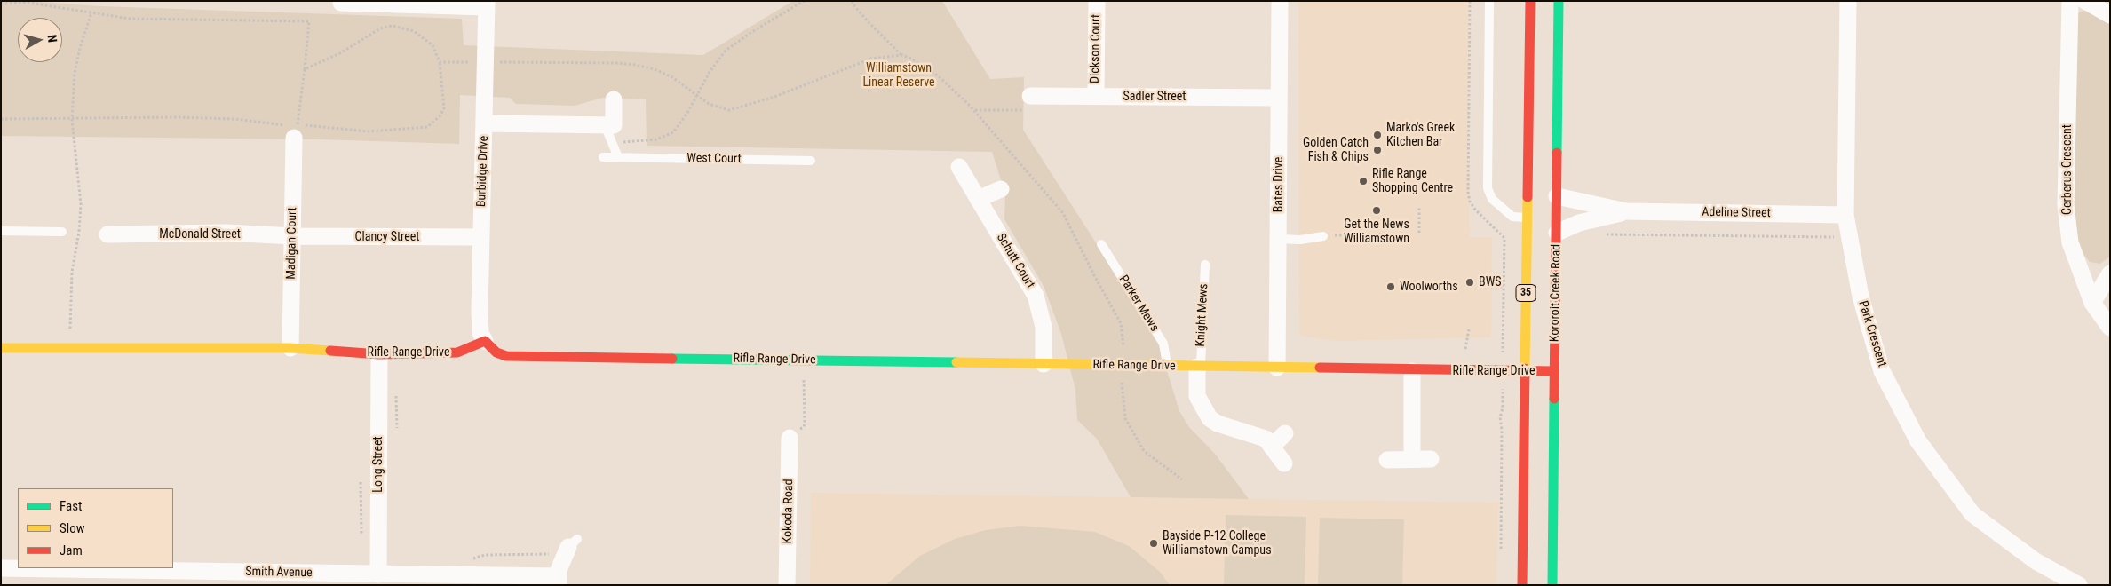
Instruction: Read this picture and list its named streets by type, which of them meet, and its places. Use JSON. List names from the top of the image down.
{
  "streets": {
    "street": [
      "Dickson Court",
      "Sadler Street",
      "Cerberus Crescent",
      "Burbidge Drive",
      "Bates Drive",
      "Adeline Street",
      "McDonald Street",
      "Clancy Street",
      "Madigan Court",
      "Schutt Court",
      "35",
      "Kororoit Creek Road",
      "Park Crescent",
      "Rifle Range Drive",
      "Long Street",
      "Kokoda Road",
      "Smith Avenue"
    ],
    "lane": ["West Court", "Parker Mews", "Knight Mews"]
  },
  "crossings": [
    ["Dickson Court", "Sadler Street"],
    ["Sadler Street", "Bates Drive"],
    ["Burbidge Drive", "Clancy Street"],
    ["Burbidge Drive", "Rifle Range Drive"],
    ["Bates Drive", "Rifle Range Drive"],
    ["Adeline Street", "Kororoit Creek Road"],
    ["Adeline Street", "Park Crescent"],
    ["McDonald Street", "Clancy Street"],
    ["McDonald Street", "Madigan Court"],
    ["Clancy Street", "Madigan Court"],
    ["Madigan Court", "Rifle Range Drive"],
    ["Schutt Court", "Rifle Range Drive"],
    ["35", "Rifle Range Drive"],
    ["Kororoit Creek Road", "Rifle Range Drive"],
    ["Parker Mews", "Rifle Range Drive"],
    ["Knight Mews", "Rifle Range Drive"],
    ["Rifle Range Drive", "Long Street"],
    ["Long Street", "Smith Avenue"]
  ],
  "parks": ["Williamstown Linear Reserve"],
  "places": [
    "Marko's Greek Kitchen Bar",
    "Golden Catch Fish & Chips",
    "Rifle Range Shopping Centre",
    "Get the News Williamstown",
    "BWS",
    "Woolworths",
    "Bayside P-12 College Williamstown Campus"
  ],
  "legend": ["Fast", "Slow", "Jam"],
  "north": "right"
}
